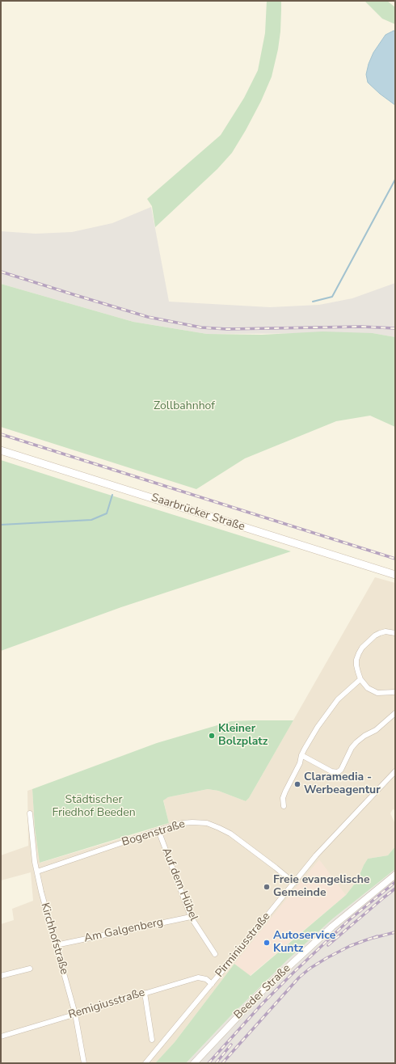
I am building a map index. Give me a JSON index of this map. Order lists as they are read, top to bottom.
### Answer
{
  "streets": {
    "main road": ["Saarbrücker Straße"],
    "street": [
      "Bogenstraße",
      "Auf dem Hübel",
      "Am Galgenberg",
      "Kirchhofstraße",
      "Pirminiusstraße",
      "Beeder Straße",
      "Remigiusstraße"
    ]
  },
  "crossings": [
    ["Bogenstraße", "Auf dem Hübel"],
    ["Bogenstraße", "Kirchhofstraße"],
    ["Bogenstraße", "Pirminiusstraße"],
    ["Auf dem Hübel", "Am Galgenberg"],
    ["Am Galgenberg", "Kirchhofstraße"],
    ["Kirchhofstraße", "Remigiusstraße"],
    ["Pirminiusstraße", "Remigiusstraße"]
  ],
  "parks": ["Zollbahnhof", "Städtischer Friedhof Beeden"],
  "places": [
    "Kleiner Bolzplatz",
    "Claramedia - Werbeagentur",
    "Freie evangelische Gemeinde",
    "Autoservice Kuntz"
  ]
}
